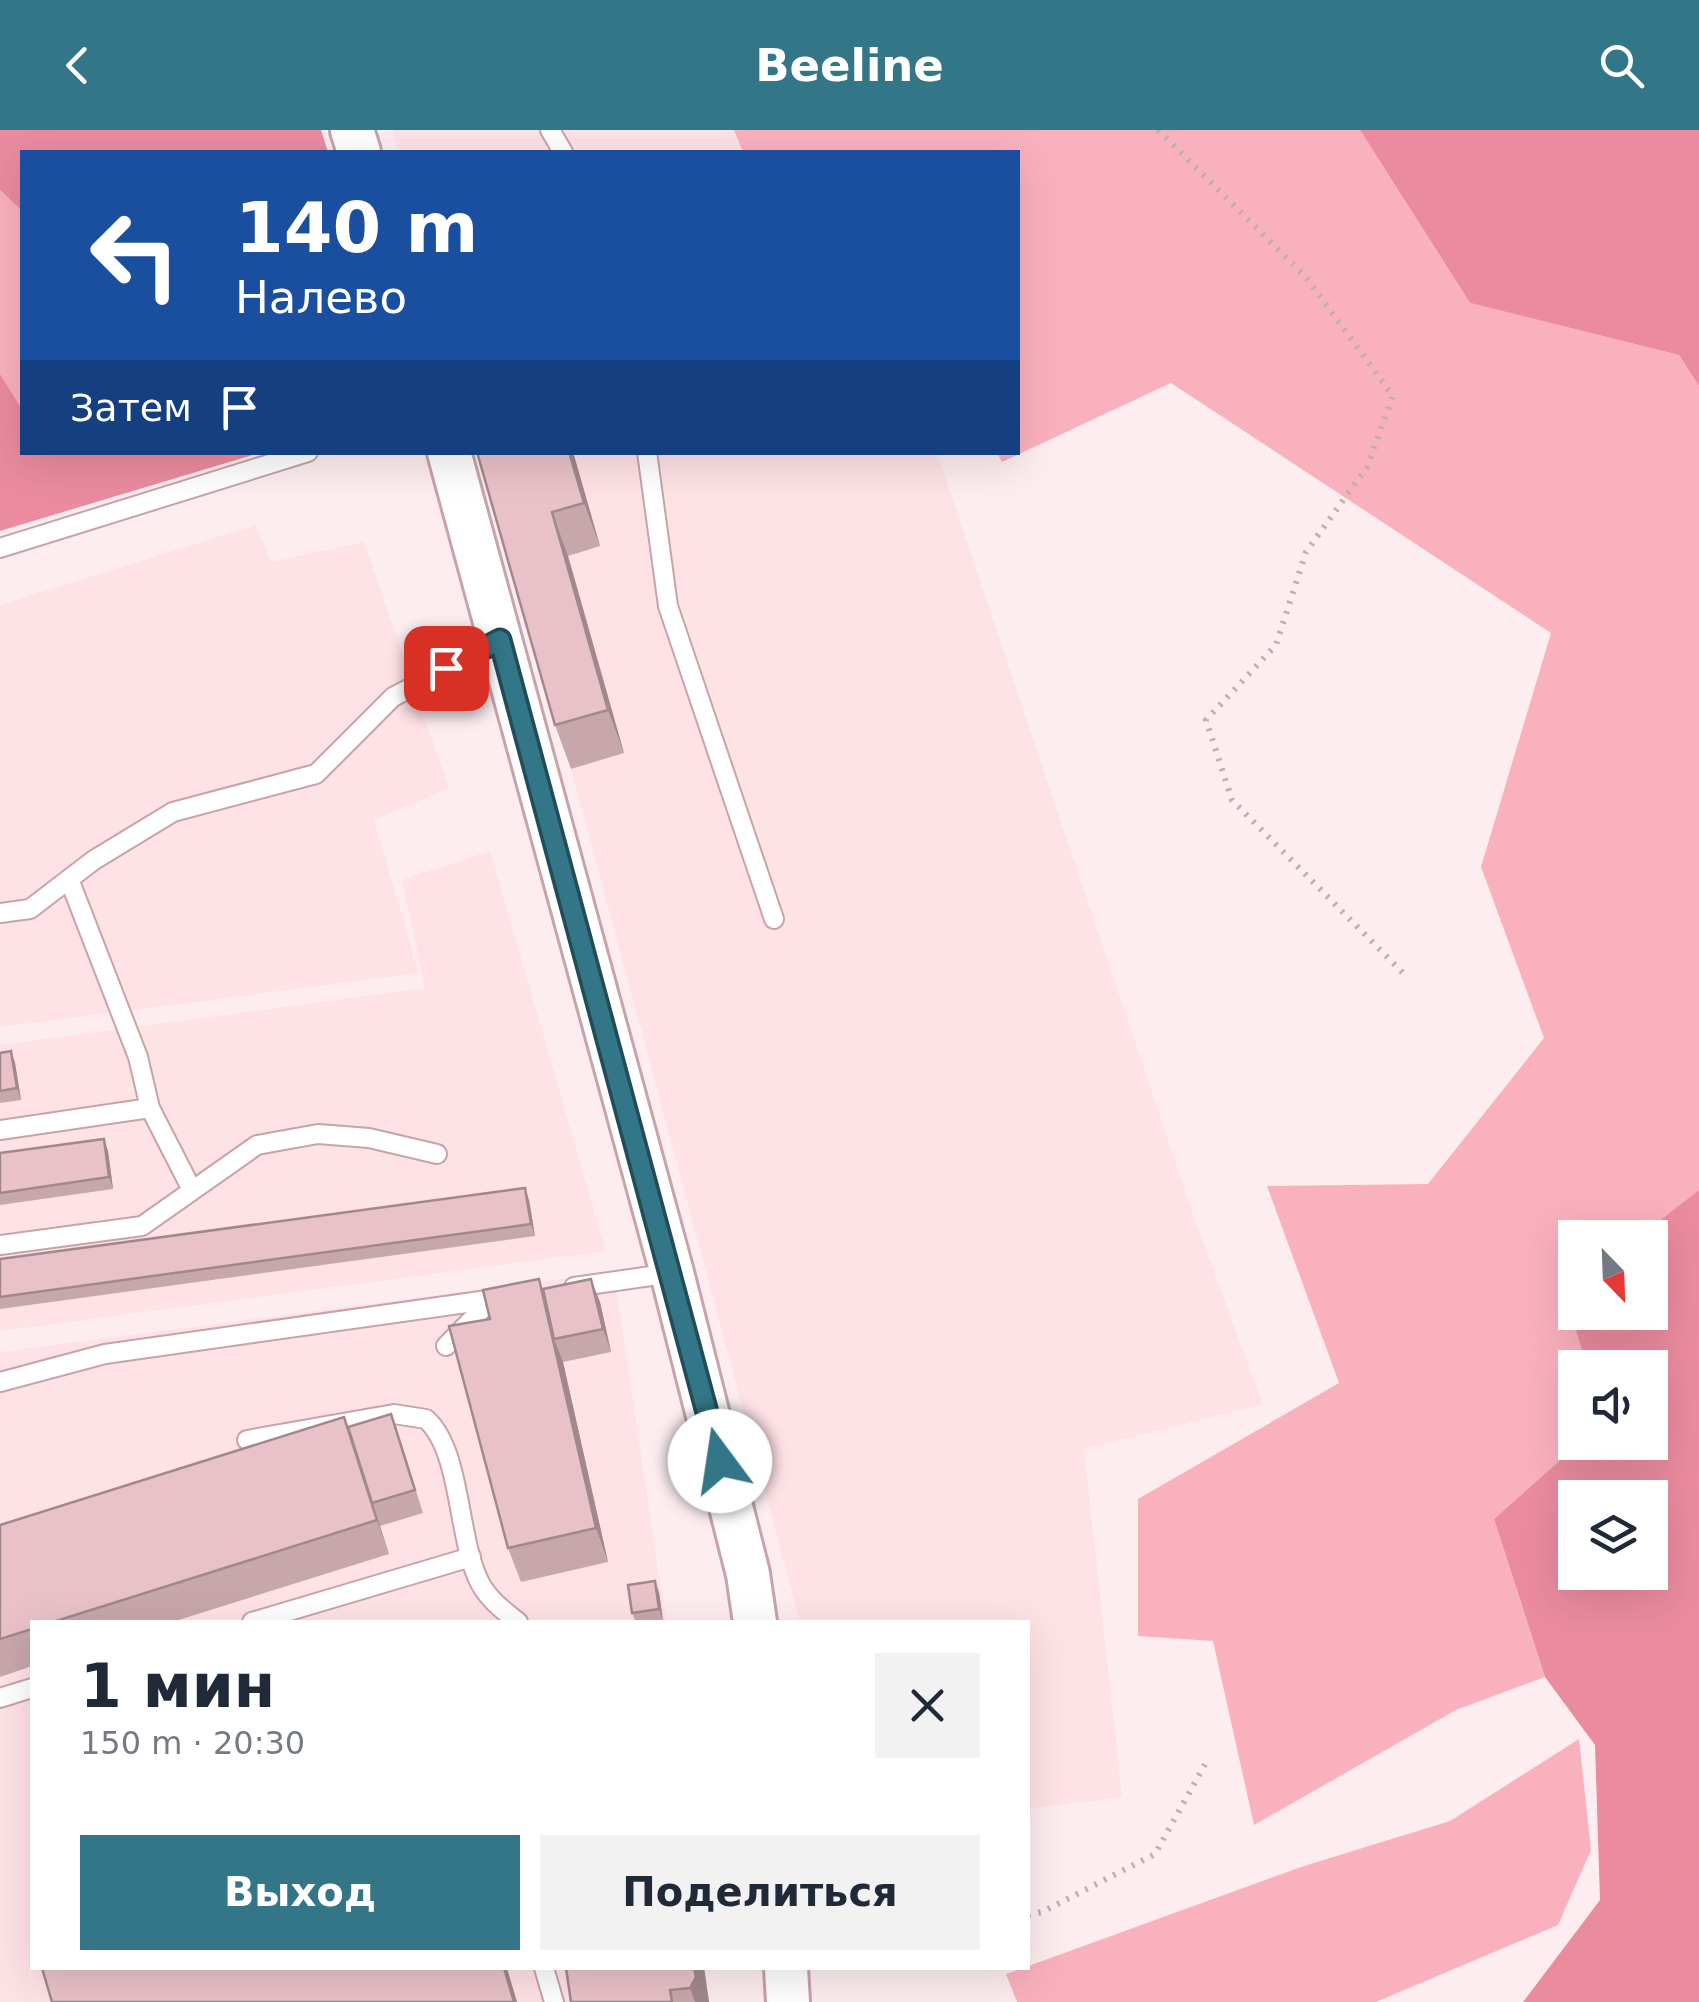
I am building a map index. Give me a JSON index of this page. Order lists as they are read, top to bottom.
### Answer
{
  "north": "bottom right",
  "page": {
    "header": "Beeline",
    "turn": ["140 m", "Налево"],
    "then": "Затем",
    "heading": ["1 мин", "150 m · 20:30"],
    "buttons": ["Выход", "Поделиться"]
  }
}
